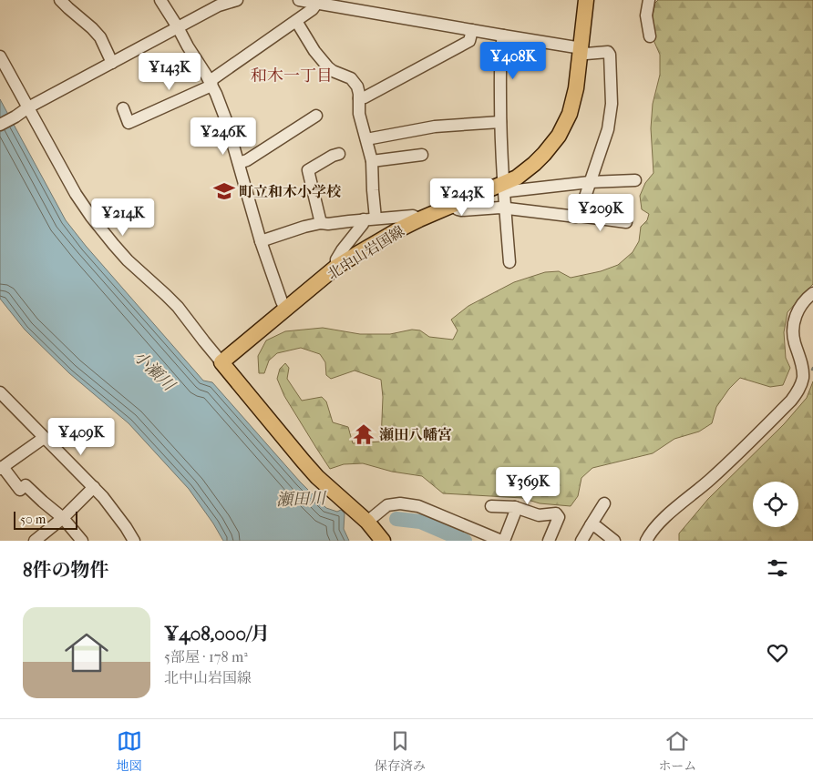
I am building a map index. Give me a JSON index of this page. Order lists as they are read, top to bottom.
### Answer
{
  "streets": {
    "main road": ["北中山岩国線"]
  },
  "districts": ["和木一丁目"],
  "water": ["小瀬川", "瀬田川"],
  "places": {
    "school or university": ["町立和木小学校"],
    "temple": ["瀬田八幡宮"]
  },
  "scale_bar": "50 m",
  "page": {
    "price": [
      "¥408K",
      "¥143K",
      "¥246K",
      "¥243K",
      "¥209K",
      "¥214K",
      "¥409K",
      "¥369K"
    ],
    "scale": "50 m",
    "heading": "8件の物件",
    "list": [
      {
        "name": "¥408,000/月",
        "note": "5部屋 · 178 m² · 北中山岩国線"
      }
    ],
    "tabs": ["地図", "保存済み", "ホーム"]
  }
}
